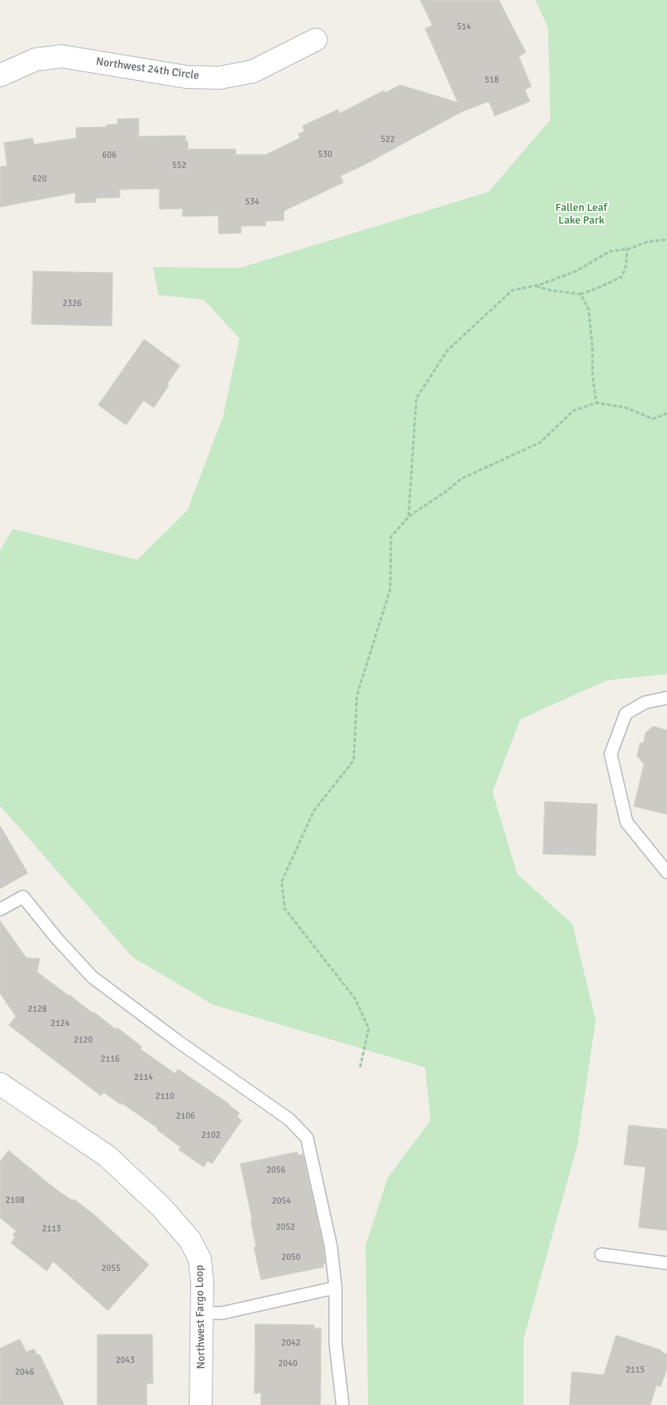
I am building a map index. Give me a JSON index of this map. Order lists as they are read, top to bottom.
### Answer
{
  "streets": {
    "street": ["Northwest 24th Circle", "Northwest Fargo Loop"]
  },
  "parks": ["Fallen Leaf Lake Park"],
  "house_numbers": [
    "514",
    "518",
    "522",
    "530",
    "606",
    "552",
    "620",
    "534",
    "2326",
    "2128",
    "2124",
    "2120",
    "2116",
    "2114",
    "2110",
    "2106",
    "2102",
    "2056",
    "2108",
    "2054",
    "2052",
    "2113",
    "2050",
    "2055",
    "2042",
    "2043",
    "2040",
    "2115",
    "2046"
  ]
}
